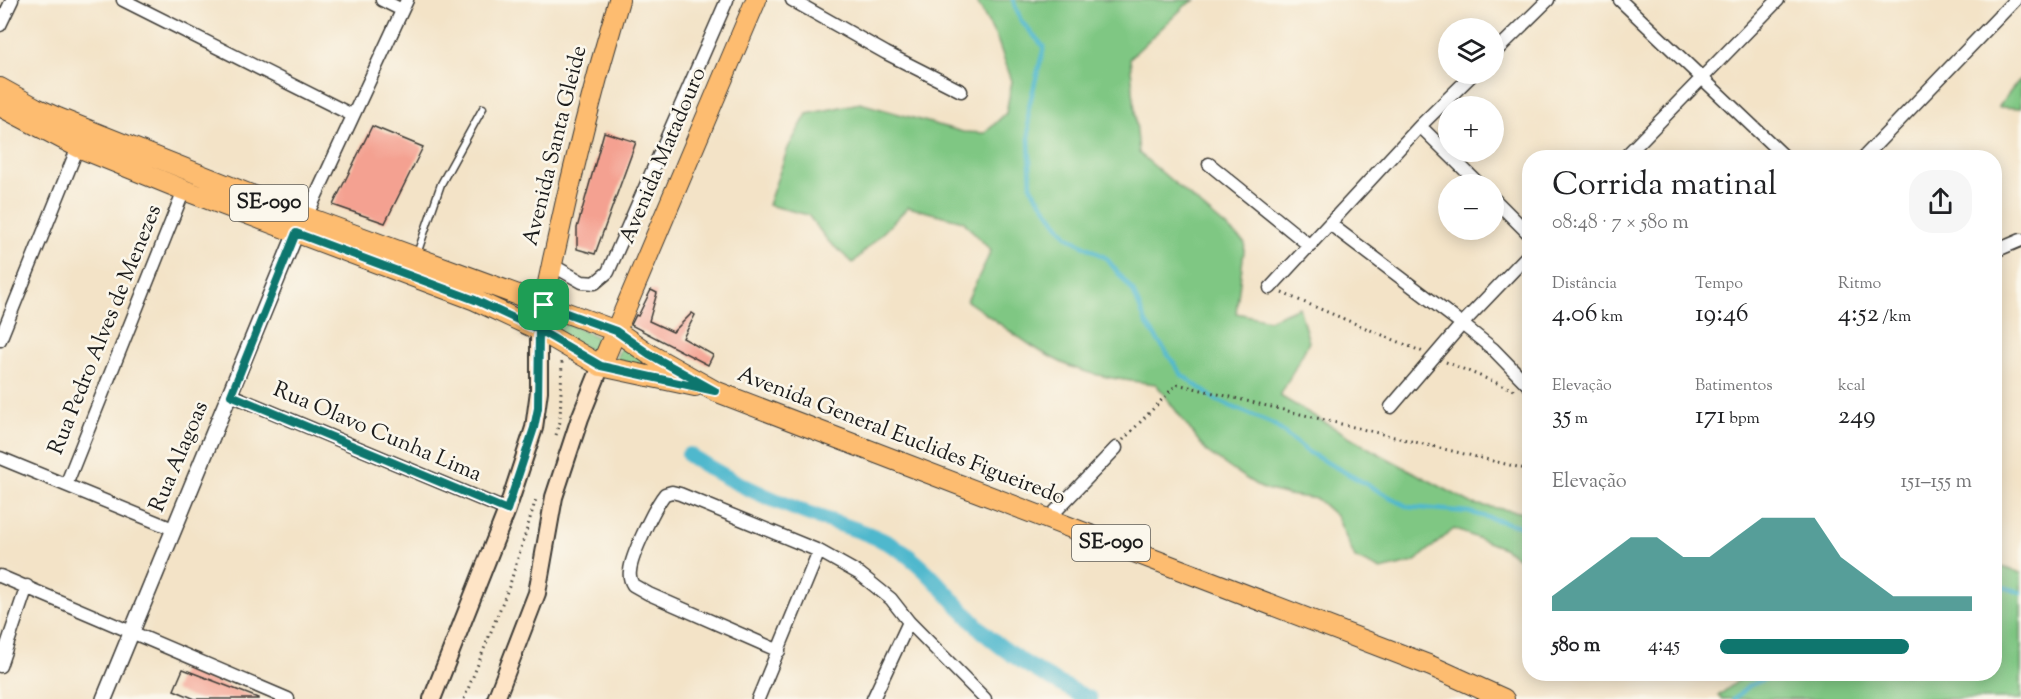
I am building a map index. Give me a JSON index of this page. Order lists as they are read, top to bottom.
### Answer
{
  "streets": {
    "main road": [
      "Avenida Santa Gleide",
      "Avenida Matadouro",
      "SE-090",
      "Avenida General Euclides Figueiredo"
    ],
    "street": ["Rua Pedro Alves de Menezes", "Rua Olavo Cunha Lima", "Rua Alagoas"]
  },
  "crossings": [
    ["Avenida Santa Gleide", "SE-090"],
    ["Avenida Matadouro", "SE-090"],
    ["Avenida Matadouro", "Avenida General Euclides Figueiredo"],
    ["SE-090", "Rua Pedro Alves de Menezes"],
    ["SE-090", "Avenida General Euclides Figueiredo"],
    ["SE-090", "Rua Alagoas"],
    ["Rua Olavo Cunha Lima", "Rua Alagoas"]
  ],
  "page": {
    "map_buttons": ["+", "−"],
    "heading": ["Corrida matinal", "08:48 · 7 × 580 m"],
    "stats": [
      ["Distância", "4.06 km"],
      ["Tempo", "19:46"],
      ["Ritmo", "4:52 /km"],
      ["Elevação", "35 m"],
      ["Batimentos", "171 bpm"],
      ["kcal", "249"]
    ],
    "chart": ["Elevação", "151–155 m"],
    "list": [
      {
        "name": "580 m",
        "note": "4:45"
      }
    ]
  }
}
